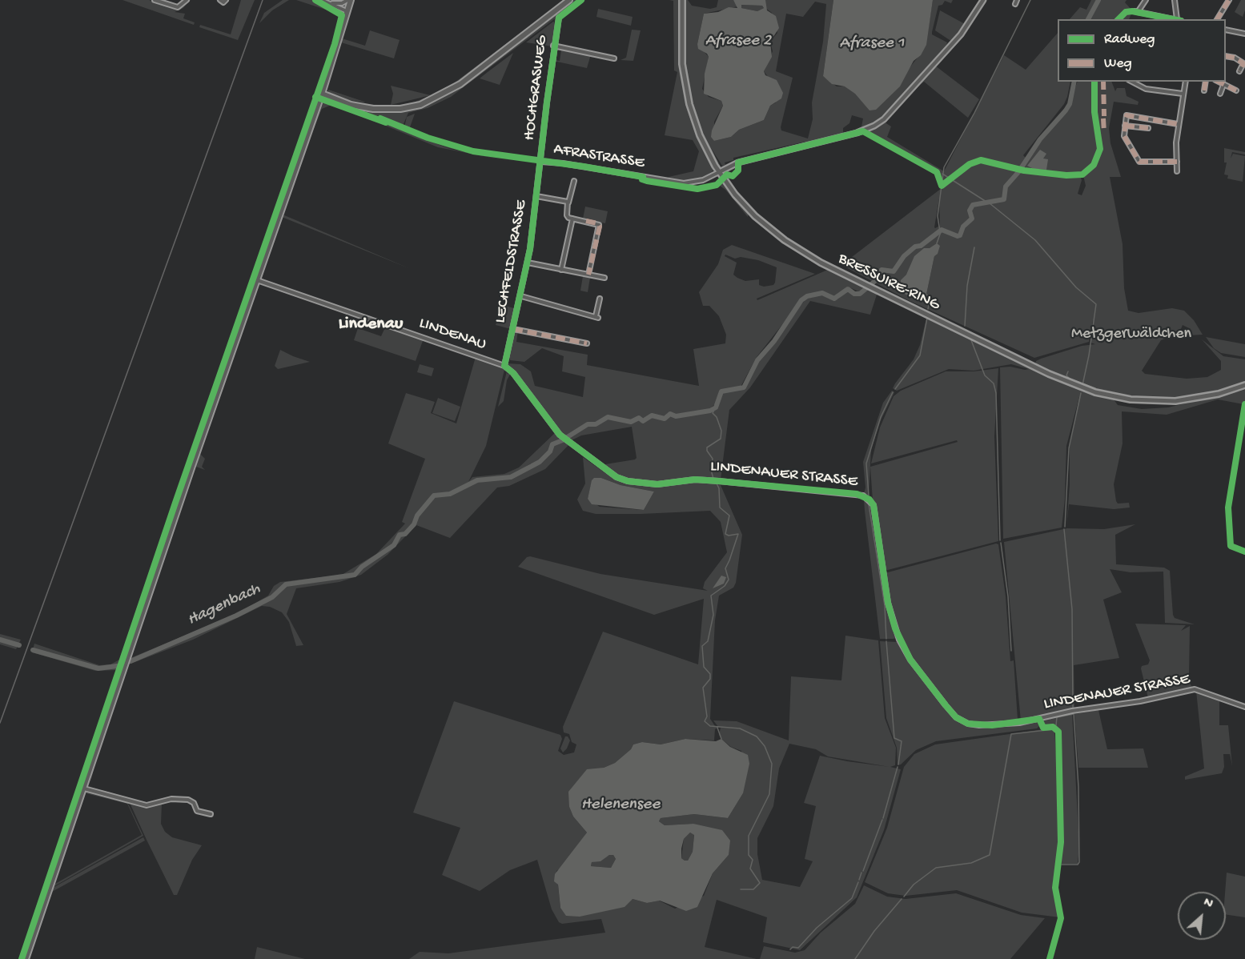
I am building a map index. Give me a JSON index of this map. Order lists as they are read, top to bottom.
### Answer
{
  "streets": {
    "main road": ["BRESSUIRE-RING"],
    "street": [
      "HOCHGRASWEG",
      "AFRASTRASSE",
      "LECHFELDSTRASSE",
      "LINDENAU",
      "LINDENAUER STRASSE"
    ]
  },
  "crossings": [
    ["HOCHGRASWEG", "AFRASTRASSE"],
    ["HOCHGRASWEG", "LECHFELDSTRASSE"],
    ["AFRASTRASSE", "LECHFELDSTRASSE"],
    ["AFRASTRASSE", "BRESSUIRE-RING"],
    ["LECHFELDSTRASSE", "LINDENAU"],
    ["LECHFELDSTRASSE", "LINDENAUER STRASSE"],
    ["LINDENAU", "LINDENAUER STRASSE"]
  ],
  "districts": ["Lindenau"],
  "water": [
    "Afrasee 2",
    "Afrasee 1",
    "Hagenbach",
    "Helenensee"
  ],
  "parks": ["Metzgerwäldchen"],
  "legend": ["Radweg", "Weg"],
  "north": "top right"
}
